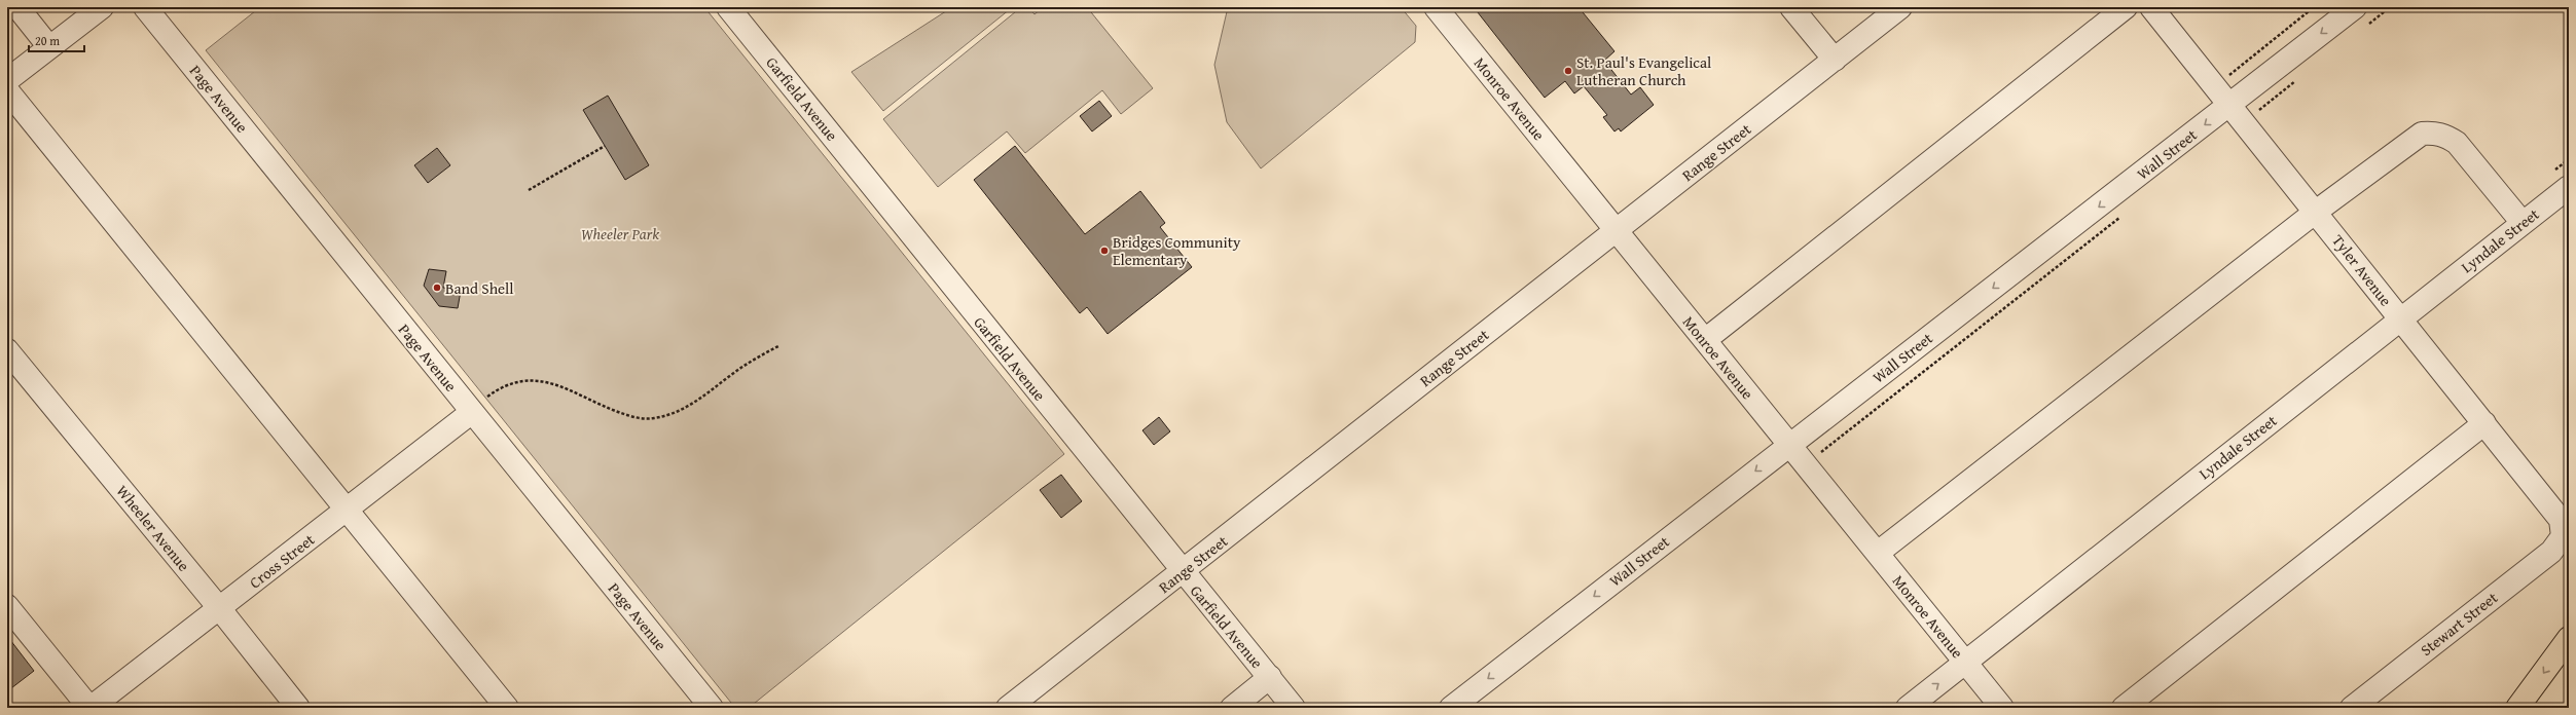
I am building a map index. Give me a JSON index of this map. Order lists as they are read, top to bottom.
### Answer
{
  "streets": {
    "street": [
      "Page Avenue",
      "Garfield Avenue",
      "Monroe Avenue",
      "Range Street",
      "Wall Street",
      "Lyndale Street",
      "Tyler Avenue",
      "Wheeler Avenue",
      "Cross Street",
      "Stewart Street"
    ]
  },
  "crossings": [
    ["Page Avenue", "Cross Street"],
    ["Garfield Avenue", "Range Street"],
    ["Monroe Avenue", "Range Street"],
    ["Monroe Avenue", "Wall Street"],
    ["Monroe Avenue", "Lyndale Street"],
    ["Wall Street", "Tyler Avenue"],
    ["Lyndale Street", "Tyler Avenue"],
    ["Tyler Avenue", "Stewart Street"],
    ["Wheeler Avenue", "Cross Street"]
  ],
  "parks": ["Wheeler Park"],
  "places": ["St. Paul's Evangelical Lutheran Church", "Bridges Community Elementary", "Band Shell"],
  "scale_bar": "20 m"
}
